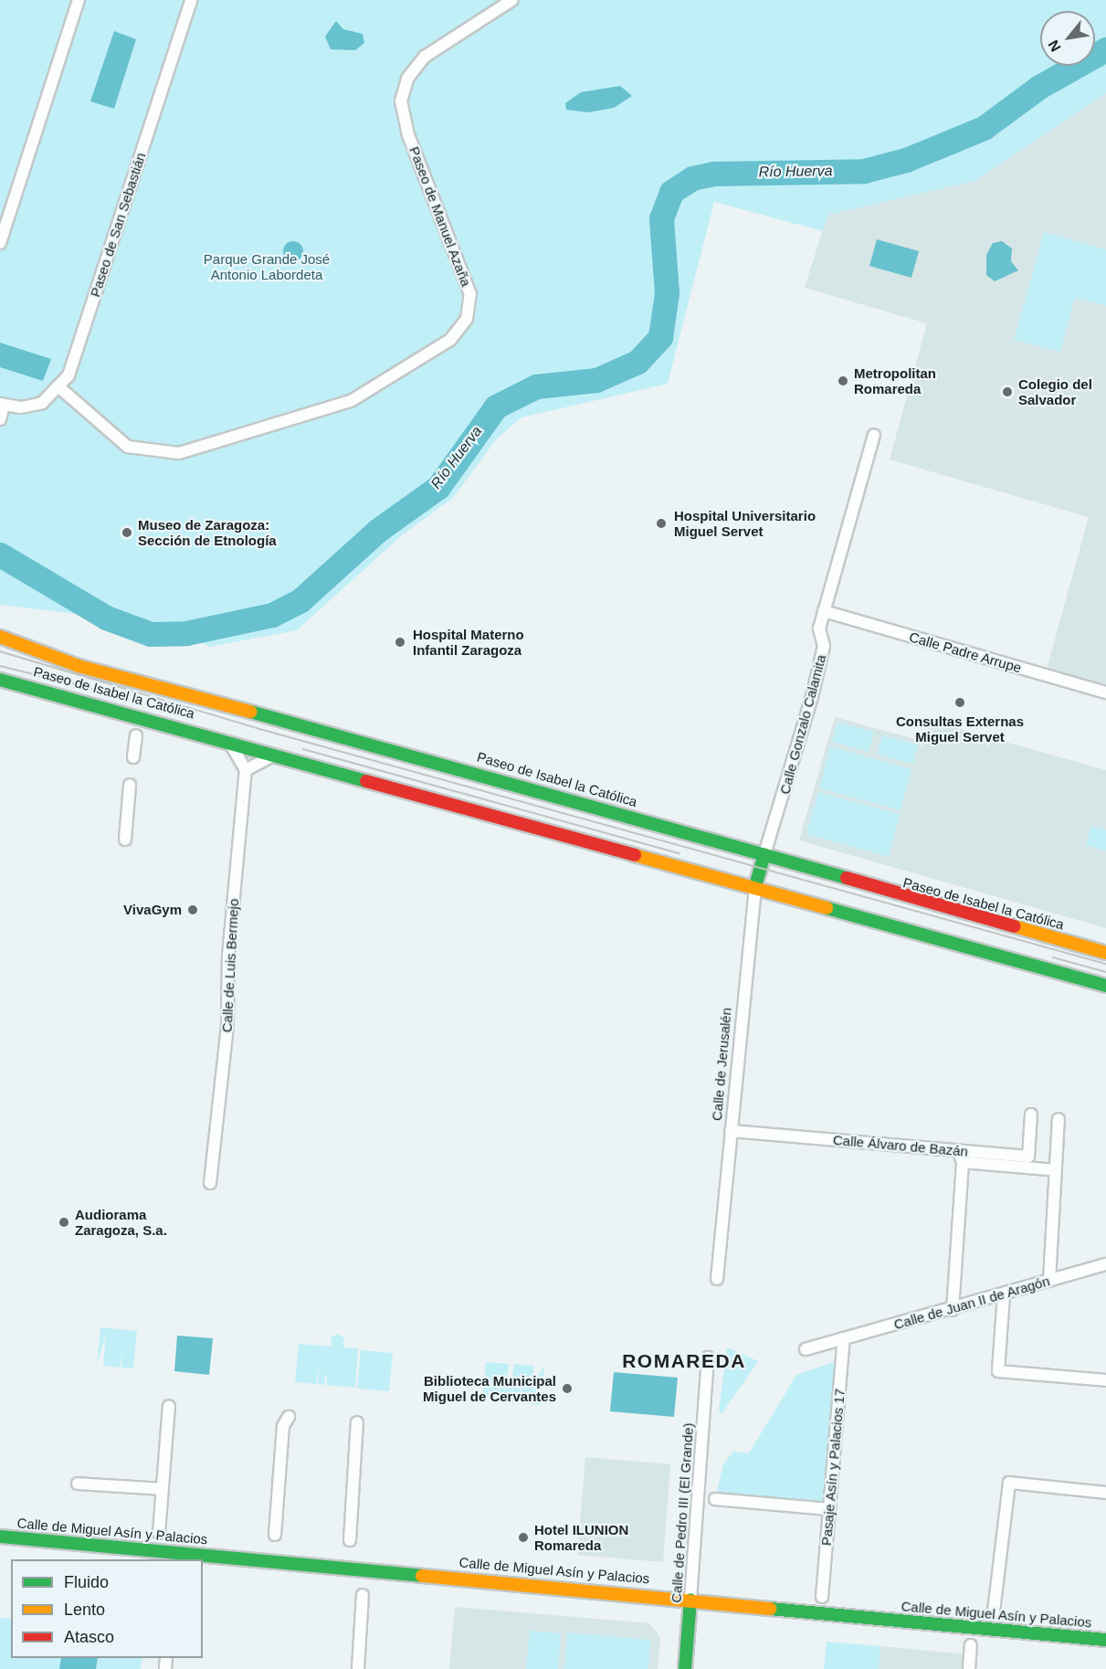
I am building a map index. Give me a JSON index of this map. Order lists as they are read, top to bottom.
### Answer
{
  "streets": {
    "main road": [
      "Paseo de Isabel la Católica",
      "Calle de Jerusalén",
      "Calle de Pedro III (El Grande)",
      "Calle de Miguel Asín y Palacios"
    ],
    "street": [
      "Paseo de Manuel Azaña",
      "Paseo de San Sebastián",
      "Calle Padre Arrupe",
      "Calle Gonzalo Calamita",
      "Calle de Luis Bermejo",
      "Calle Álvaro de Bazán",
      "Calle de Juan II de Aragón",
      "Pasaje Asín y Palacios 17"
    ]
  },
  "crossings": [
    ["Paseo de Manuel Azaña", "Paseo de San Sebastián"],
    ["Calle Padre Arrupe", "Calle Gonzalo Calamita"],
    ["Paseo de Isabel la Católica", "Calle Gonzalo Calamita"],
    ["Paseo de Isabel la Católica", "Calle de Jerusalén"],
    ["Calle Gonzalo Calamita", "Calle de Jerusalén"],
    ["Calle de Jerusalén", "Calle Álvaro de Bazán"],
    ["Calle de Juan II de Aragón", "Pasaje Asín y Palacios 17"],
    ["Calle de Pedro III (El Grande)", "Calle de Miguel Asín y Palacios"]
  ],
  "districts": ["ROMAREDA"],
  "water": ["Río Huerva"],
  "parks": ["Parque Grande José Antonio Labordeta"],
  "places": [
    "Metropolitan Romareda",
    "Colegio del Salvador",
    "Hospital Universitario Miguel Servet",
    "Museo de Zaragoza: Sección de Etnología",
    "Hospital Materno Infantil Zaragoza",
    "Consultas Externas Miguel Servet",
    "VivaGym",
    "Audiorama Zaragoza, S.a.",
    "Biblioteca Municipal Miguel de Cervantes",
    "Hotel ILUNION Romareda"
  ],
  "legend": ["Fluido", "Lento", "Atasco"],
  "north": "bottom left"
}
